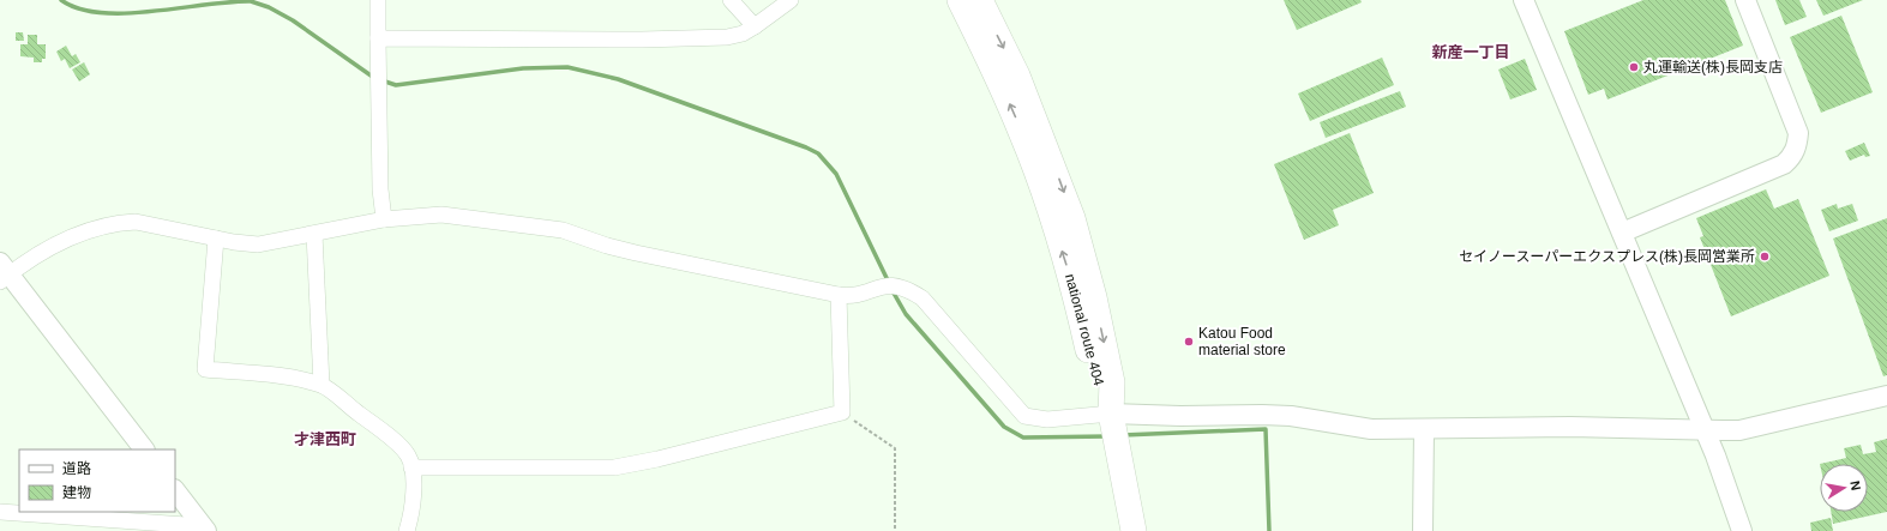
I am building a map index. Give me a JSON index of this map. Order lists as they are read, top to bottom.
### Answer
{
  "streets": {
    "highway": ["national route 404"]
  },
  "districts": ["新産一丁目", "才津西町"],
  "places": ["丸運輸送(株)長岡支店", "セイノースーパーエクスプレス(株)長岡営業所", "Katou Food material store"],
  "legend": ["道路", "建物"],
  "north": "right"
}
